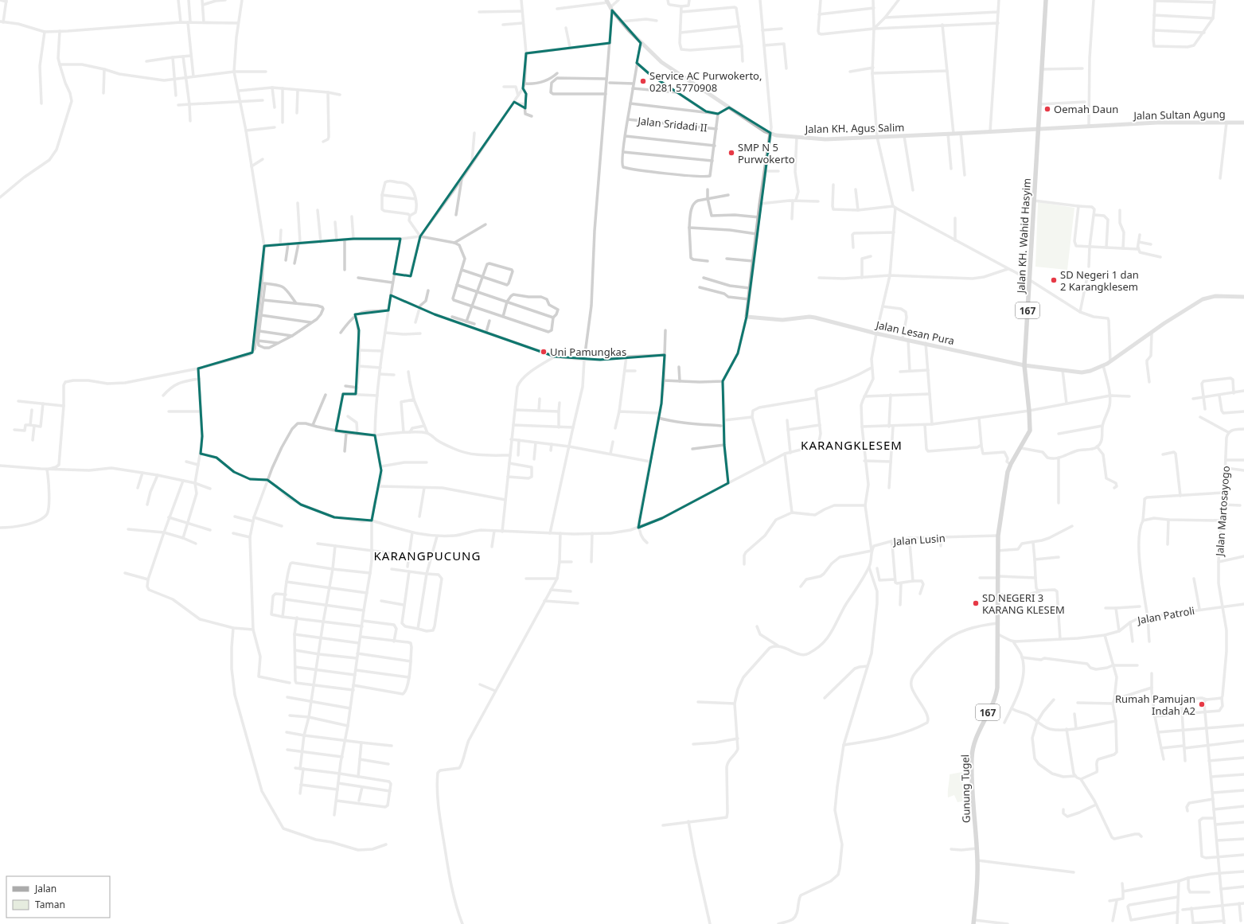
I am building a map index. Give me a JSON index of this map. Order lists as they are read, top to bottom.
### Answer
{
  "streets": {
    "main road": ["Jalan KH. Wahid Hasyim", "167", "Gunung Tugel"],
    "street": [
      "Jalan Sultan Agung",
      "Jalan Sridadi II",
      "Jalan KH. Agus Salim",
      "Jalan Lesan Pura",
      "Jalan Martosayogo",
      "Jalan Lusin",
      "Jalan Patroli"
    ]
  },
  "crossings": [
    ["Jalan Sultan Agung", "Jalan KH. Agus Salim"],
    ["Jalan Sultan Agung", "Jalan KH. Wahid Hasyim"],
    ["Jalan KH. Agus Salim", "Jalan KH. Wahid Hasyim"],
    ["Jalan KH. Wahid Hasyim", "Jalan Lesan Pura"],
    ["Jalan KH. Wahid Hasyim", "Gunung Tugel"],
    ["Jalan Martosayogo", "Jalan Patroli"],
    ["Jalan Lusin", "Gunung Tugel"],
    ["Jalan Patroli", "Gunung Tugel"]
  ],
  "districts": ["KARANGKLESEM", "KARANGPUCUNG"],
  "places": [
    "Service AC Purwokerto, 0281 5770908",
    "Oemah Daun",
    "SMP N 5 Purwokerto",
    "SD Negeri 1 dan 2 Karangklesem",
    "Uni Pamungkas",
    "SD NEGERI 3 KARANG KLESEM",
    "Rumah Pamujan Indah A2"
  ],
  "legend": ["Jalan", "Taman"]
}
